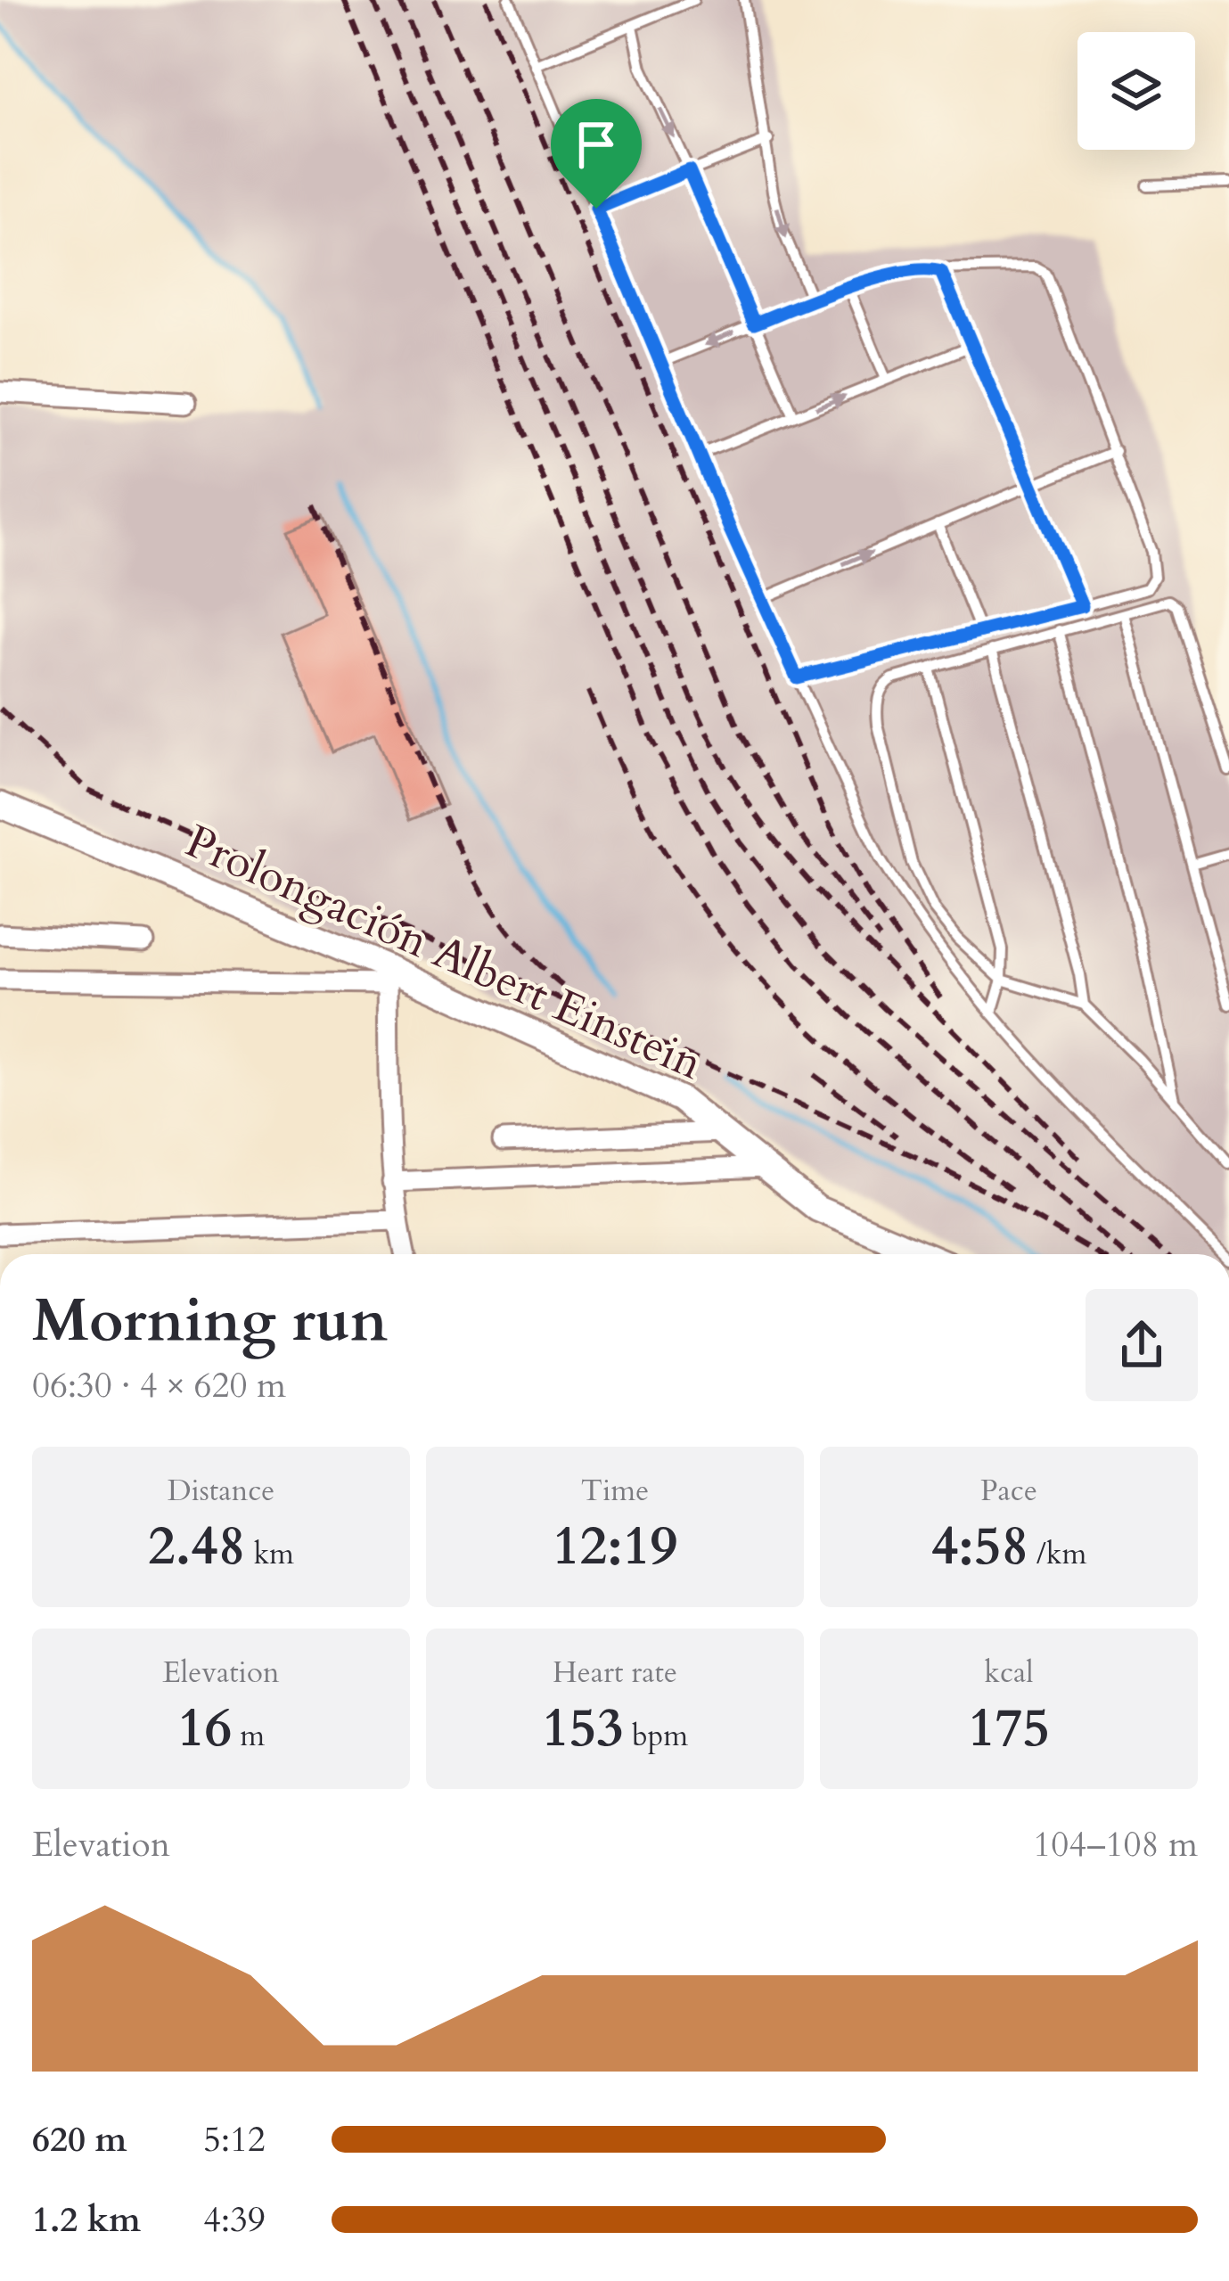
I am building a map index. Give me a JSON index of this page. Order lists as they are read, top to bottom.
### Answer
{
  "streets": {
    "main road": ["Prolongación Albert Einstein"]
  },
  "page": {
    "heading": ["Morning run", "06:30 · 4 × 620 m"],
    "stats": [
      ["Distance", "2.48 km"],
      ["Time", "12:19"],
      ["Pace", "4:58 /km"],
      ["Elevation", "16 m"],
      ["Heart rate", "153 bpm"],
      ["kcal", "175"]
    ],
    "chart": ["Elevation", "104–108 m"],
    "list": [
      {
        "name": "620 m",
        "note": "5:12"
      },
      {
        "name": "1.2 km",
        "note": "4:39"
      }
    ]
  }
}
